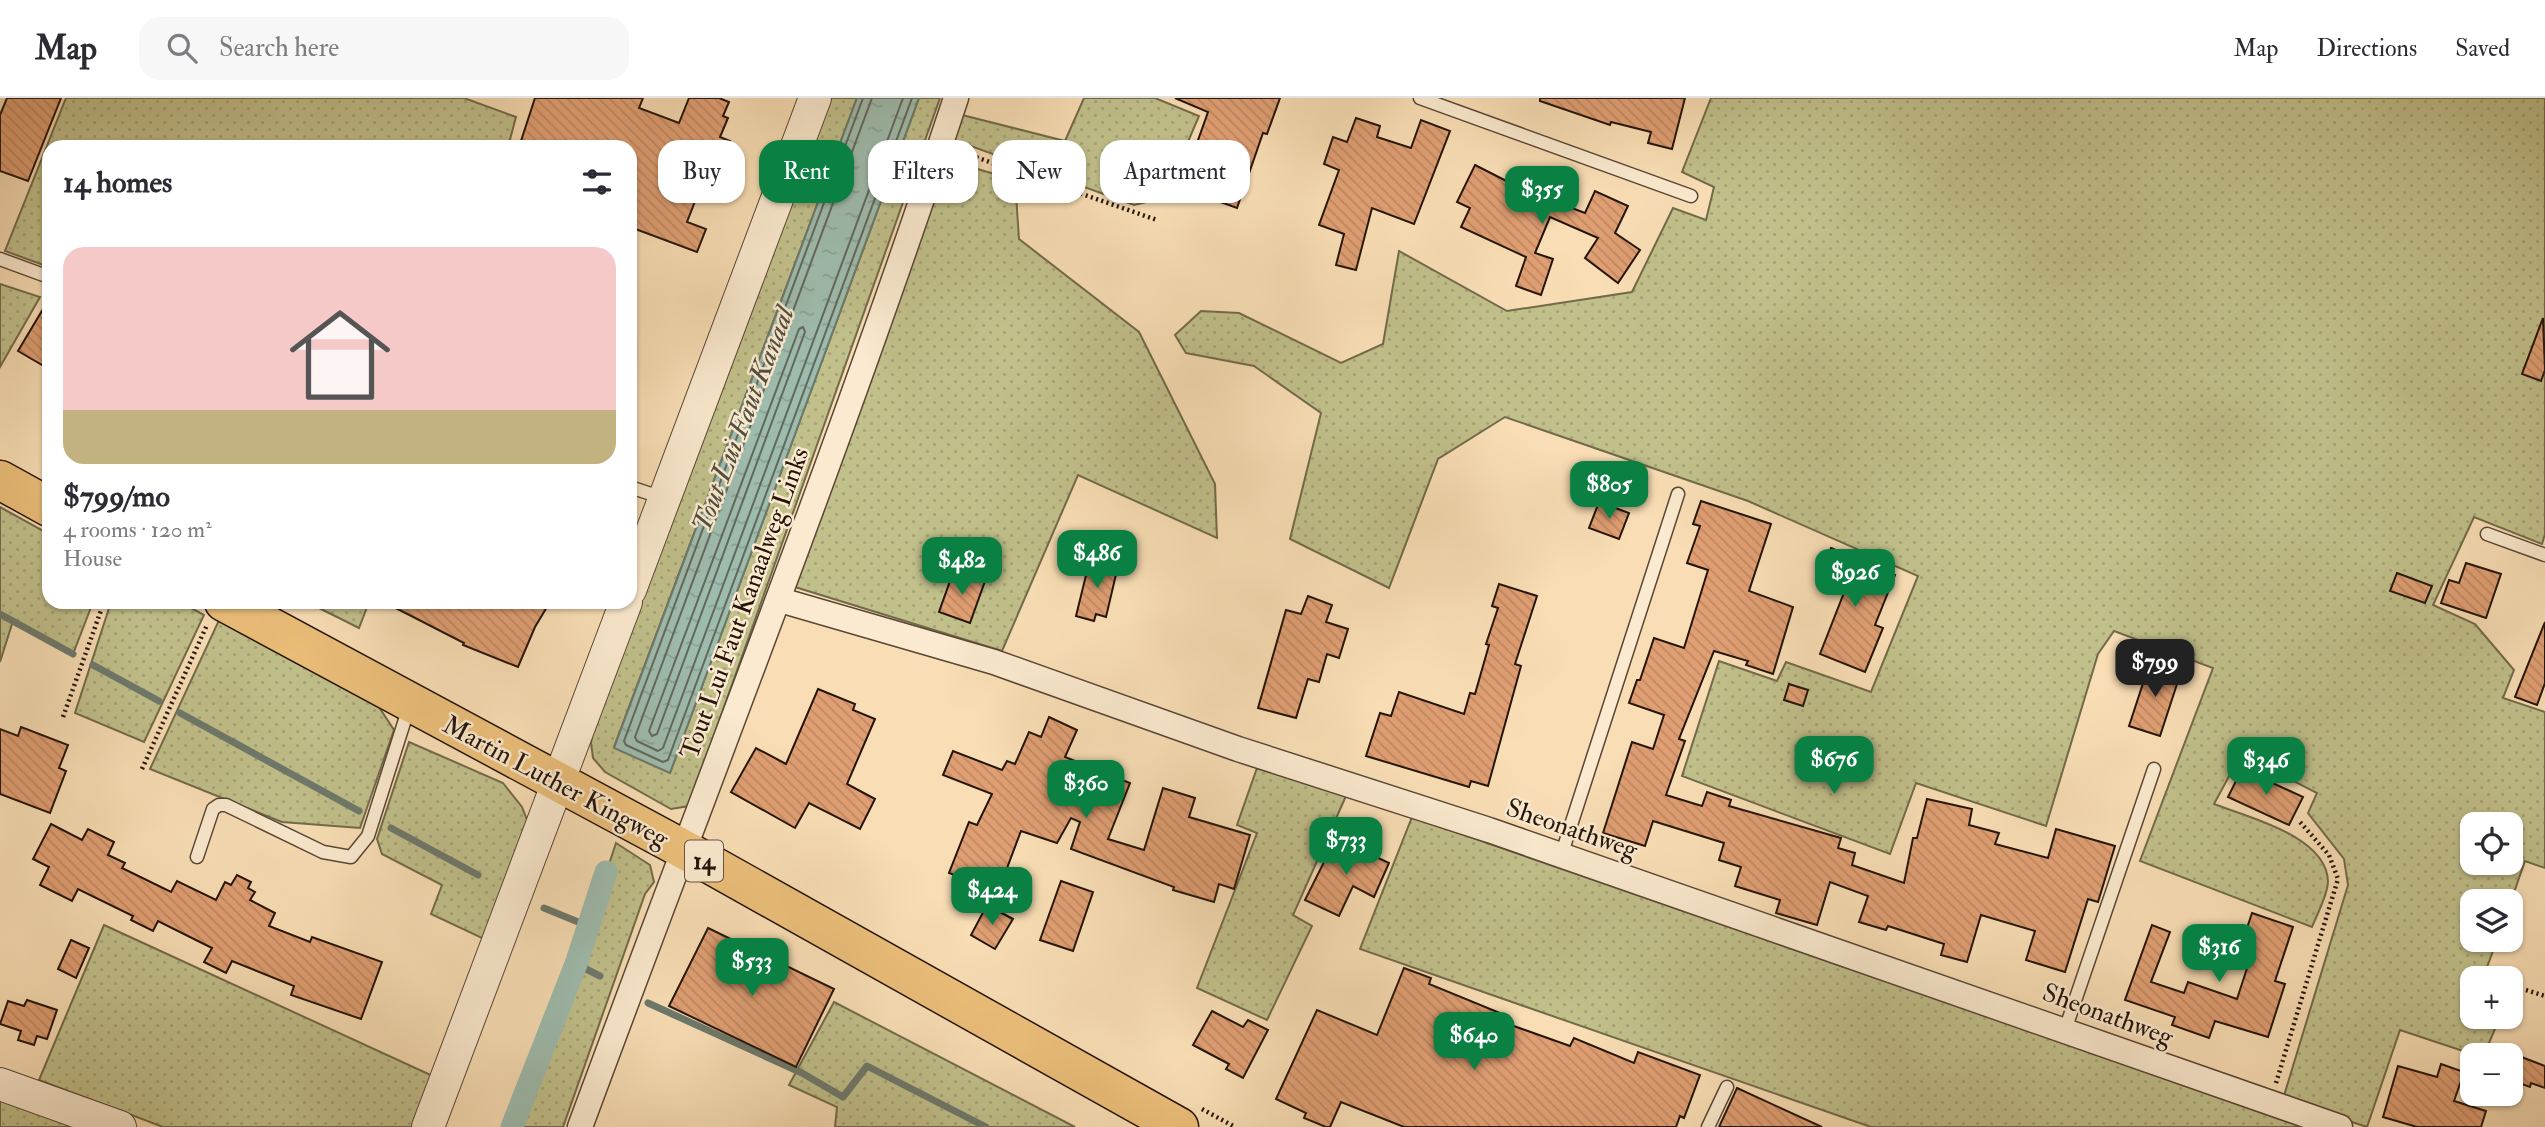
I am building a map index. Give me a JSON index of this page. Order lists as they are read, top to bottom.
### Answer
{
  "streets": {
    "main road": ["Martin Luther Kingweg", "14"],
    "street": ["Tout Lui Faut Kanaalweg Links", "Sheonathweg"]
  },
  "crossings": [
    ["Tout Lui Faut Kanaalweg Links", "Martin Luther Kingweg"],
    ["Tout Lui Faut Kanaalweg Links", "Sheonathweg"]
  ],
  "water": ["Tout Lui Faut Kanaal"],
  "page": {
    "header": "Map",
    "search": "Search here",
    "nav": ["Map", "Directions", "Saved"],
    "chip": [
      "Buy",
      "Rent",
      "Filters",
      "New",
      "Apartment"
    ],
    "heading": "14 homes",
    "price": [
      "$355",
      "$805",
      "$486",
      "$482",
      "$926",
      "$799",
      "$676",
      "$346",
      "$360",
      "$733",
      "$424",
      "$316",
      "$533",
      "$640"
    ],
    "list": [
      {
        "name": "$799/mo",
        "note": "4 rooms · 120 m² · House"
      }
    ],
    "map_buttons": ["+", "−"]
  }
}
